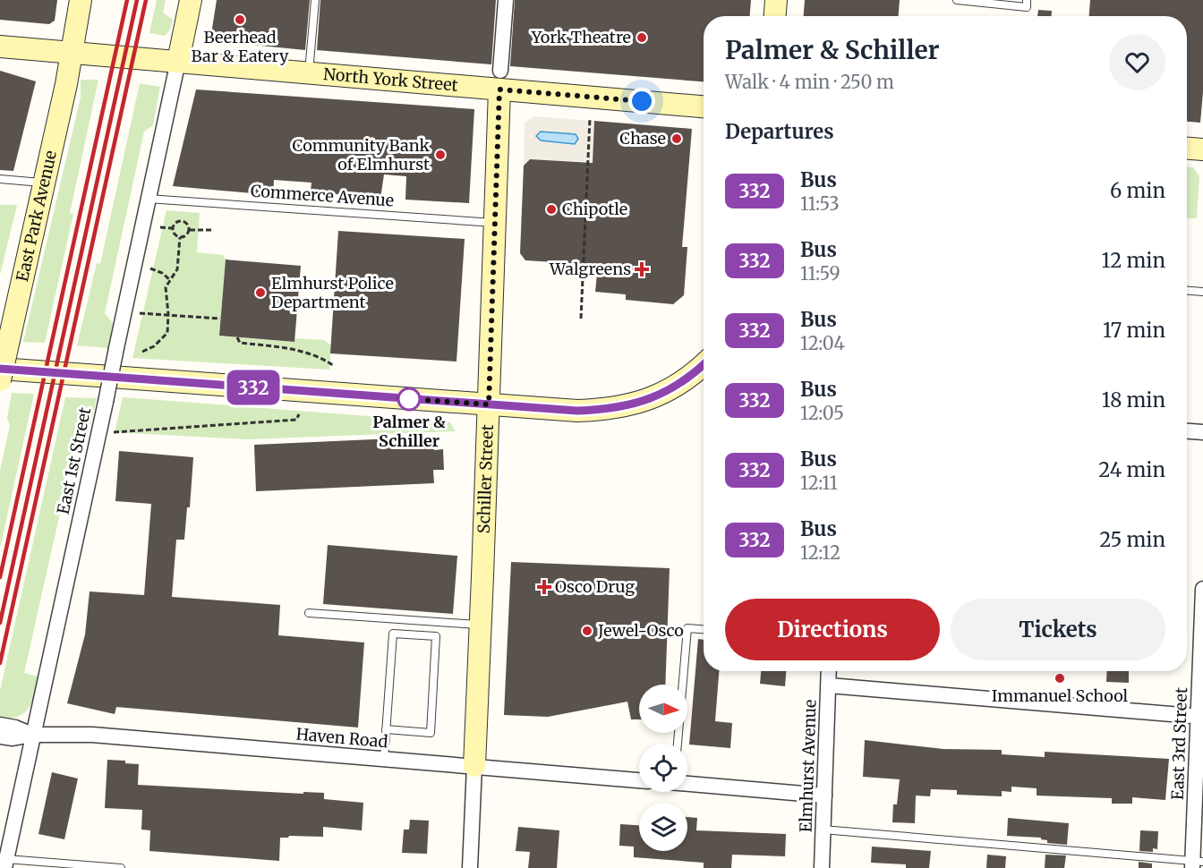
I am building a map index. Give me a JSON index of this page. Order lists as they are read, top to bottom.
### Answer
{
  "streets": {
    "street": [
      "North York Street",
      "East Park Avenue",
      "East 1st Street",
      "Schiller Street",
      "Haven Road",
      "East 3rd Street",
      "Elmhurst Avenue"
    ],
    "lane": ["Commerce Avenue"]
  },
  "crossings": [
    ["North York Street", "East Park Avenue"],
    ["North York Street", "East 1st Street"],
    ["North York Street", "Schiller Street"],
    ["Commerce Avenue", "East 1st Street"],
    ["Commerce Avenue", "Schiller Street"],
    ["East 1st Street", "Haven Road"],
    ["Schiller Street", "Haven Road"]
  ],
  "places": {
    "other": [
      "Beerhead Bar & Eatery",
      "York Theatre",
      "Chase",
      "Community Bank of Elmhurst",
      "Chipotle",
      "Elmhurst Police Department",
      "Palmer & Schiller",
      "Jewel-Osco",
      "Immanuel School"
    ],
    "health": ["Walgreens", "Osco Drug"]
  },
  "lines": ["bus line 332"],
  "north": "right",
  "page": {
    "on_map": "332",
    "heading": [
      ["Palmer & Schiller", "Walk · 4 min · 250 m"],
      "Departures"
    ],
    "list": [
      {
        "mark": "332",
        "name": "Bus",
        "note": "11:53",
        "value": "6 min"
      },
      {
        "mark": "332",
        "name": "Bus",
        "note": "11:59",
        "value": "12 min"
      },
      {
        "mark": "332",
        "name": "Bus",
        "note": "12:04",
        "value": "17 min"
      },
      {
        "mark": "332",
        "name": "Bus",
        "note": "12:05",
        "value": "18 min"
      },
      {
        "mark": "332",
        "name": "Bus",
        "note": "12:11",
        "value": "24 min"
      },
      {
        "mark": "332",
        "name": "Bus",
        "note": "12:12",
        "value": "25 min"
      }
    ],
    "buttons": ["Directions", "Tickets"]
  }
}
